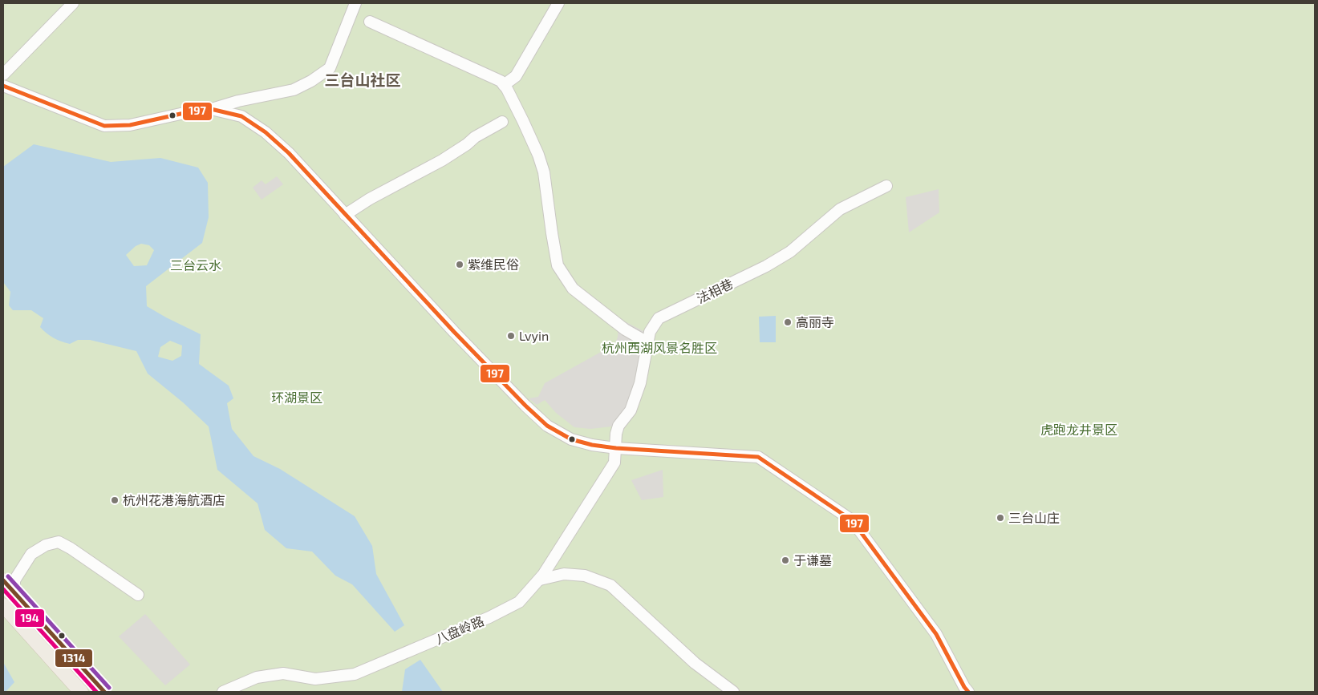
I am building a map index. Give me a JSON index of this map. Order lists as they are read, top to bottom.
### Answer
{
  "streets": {
    "street": ["法相巷", "八盘岭路"]
  },
  "crossings": [
    ["法相巷", "八盘岭路"]
  ],
  "districts": ["三台山社区"],
  "parks": [
    "三台云水",
    "杭州西湖风景名胜区",
    "环湖景区",
    "虎跑龙井景区"
  ],
  "places": [
    "紫维民俗",
    "高丽寺",
    "Lvyin",
    "杭州花港海航酒店",
    "三台山庄",
    "于谦墓"
  ],
  "lines": ["transit line 197", "transit line 1314", "transit line 194"]
}
